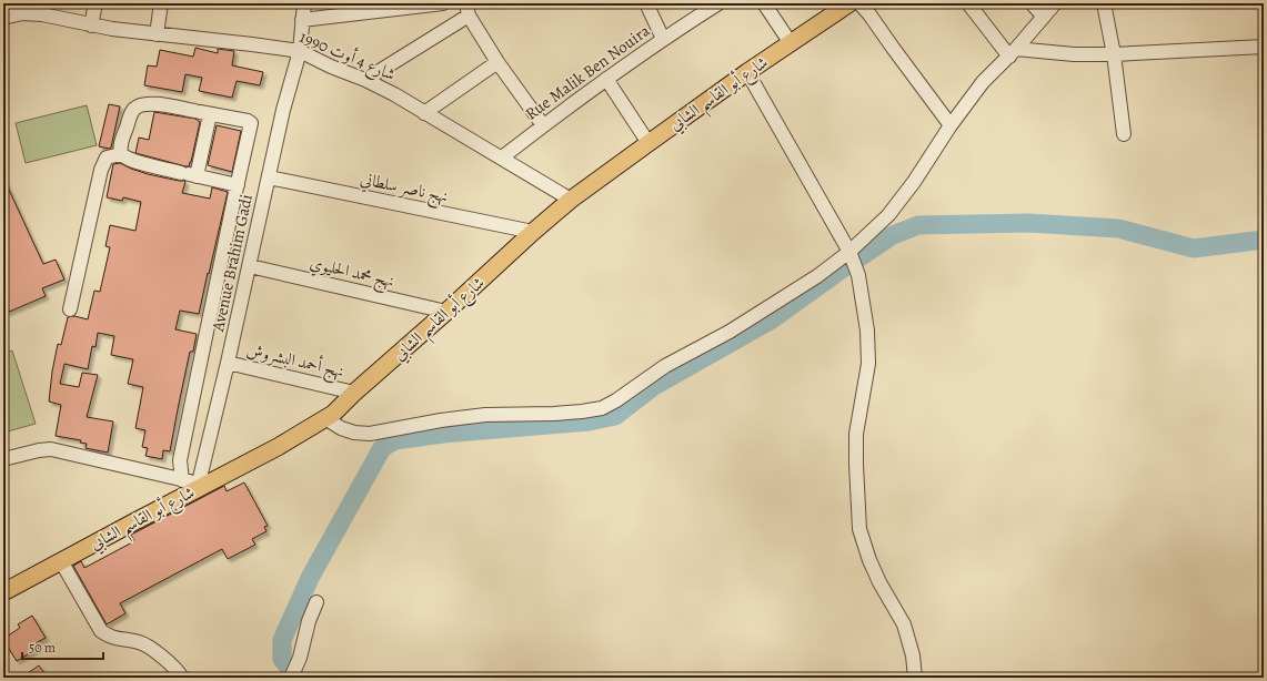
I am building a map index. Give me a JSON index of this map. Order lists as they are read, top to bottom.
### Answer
{
  "streets": {
    "main road": ["شارع أبو القاسم الشابي"],
    "street": [
      "شارع 4 أوت 1990",
      "Rue Malik Ben Nouira",
      "نهج ناصر سلطاني",
      "Avenue Brahim Gadi",
      "نهج محمد الحليوي",
      "نهج أحمد البشروش"
    ]
  },
  "crossings": [
    ["شارع 4 أوت 1990", "Rue Malik Ben Nouira"],
    ["شارع 4 أوت 1990", "شارع أبو القاسم الشابي"],
    ["شارع 4 أوت 1990", "Avenue Brahim Gadi"],
    ["شارع أبو القاسم الشابي", "نهج ناصر سلطاني"],
    ["شارع أبو القاسم الشابي", "Avenue Brahim Gadi"],
    ["شارع أبو القاسم الشابي", "نهج محمد الحليوي"],
    ["شارع أبو القاسم الشابي", "نهج أحمد البشروش"],
    ["نهج ناصر سلطاني", "Avenue Brahim Gadi"],
    ["Avenue Brahim Gadi", "نهج محمد الحليوي"],
    ["Avenue Brahim Gadi", "نهج أحمد البشروش"]
  ],
  "scale_bar": "50 m"
}
